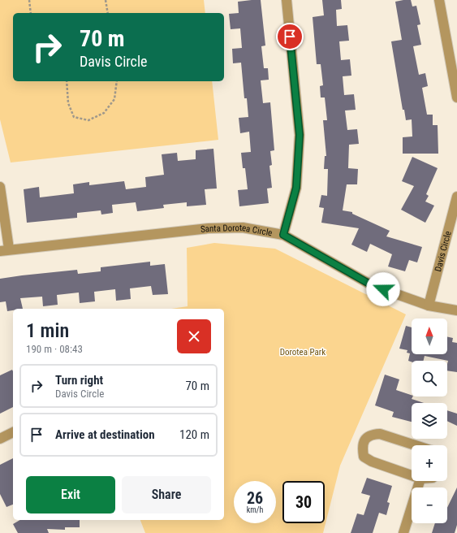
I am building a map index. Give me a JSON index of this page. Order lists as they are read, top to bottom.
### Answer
{
  "streets": {
    "street": ["Santa Dorotea Circle", "Davis Circle"]
  },
  "crossings": [
    ["Santa Dorotea Circle", "Davis Circle"]
  ],
  "parks": ["Dorotea Park"],
  "north": "top",
  "page": {
    "turn": ["70 m", "Davis Circle"],
    "heading": ["1 min", "190 m · 08:43"],
    "map_buttons": ["+", "−"],
    "list": [
      {
        "name": "Turn right",
        "note": "Davis Circle",
        "value": "70 m"
      },
      {
        "name": "Arrive at destination",
        "value": "120 m"
      }
    ],
    "buttons": ["Exit", "Share"],
    "speed": "26 km/h",
    "limit": "30"
  }
}
